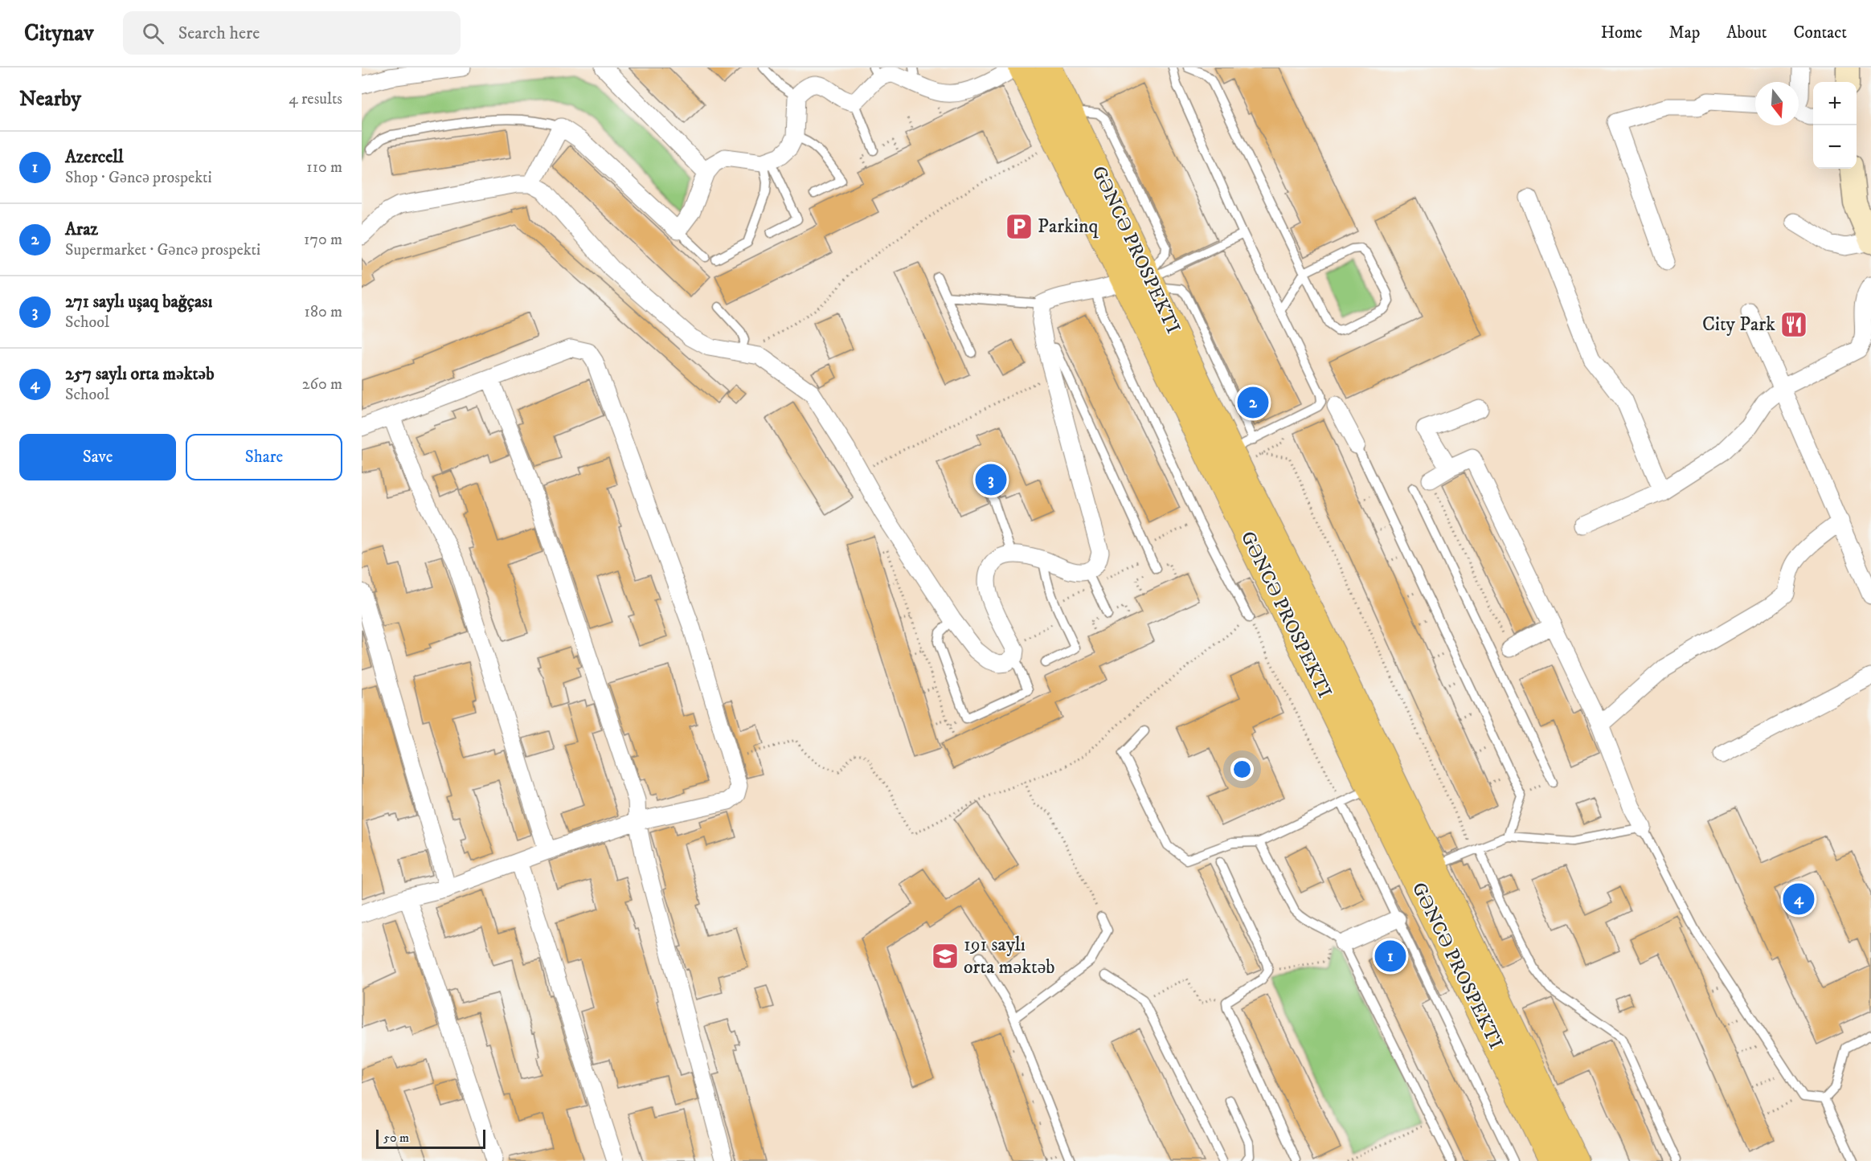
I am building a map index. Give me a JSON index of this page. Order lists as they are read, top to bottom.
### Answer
{
  "streets": {
    "main road": ["GƏNCƏ PROSPEKTI"]
  },
  "places": {
    "parking": ["Parkinq"],
    "restaurant": ["City Park"],
    "school or university": ["191 saylı orta məktəb"]
  },
  "scale_bar": "50 m",
  "north": "bottom",
  "page": {
    "header": "Citynav",
    "search": "Search here",
    "nav": [
      "Home",
      "Map",
      "About",
      "Contact"
    ],
    "heading": ["Nearby", "4 results"],
    "map_buttons": ["+", "−"],
    "list": [
      {
        "mark": "1",
        "name": "Azercell",
        "note": "Shop · Gəncə prospekti",
        "value": "110 m"
      },
      {
        "mark": "2",
        "name": "Araz",
        "note": "Supermarket · Gəncə prospekti",
        "value": "170 m"
      },
      {
        "mark": "3",
        "name": "271 saylı uşaq bağçası",
        "note": "School",
        "value": "180 m"
      },
      {
        "mark": "4",
        "name": "257 saylı orta məktəb",
        "note": "School",
        "value": "260 m"
      }
    ],
    "pins": [
      "2",
      "3",
      "4",
      "1"
    ],
    "buttons": ["Save", "Share"],
    "scale": "50 m"
  }
}
